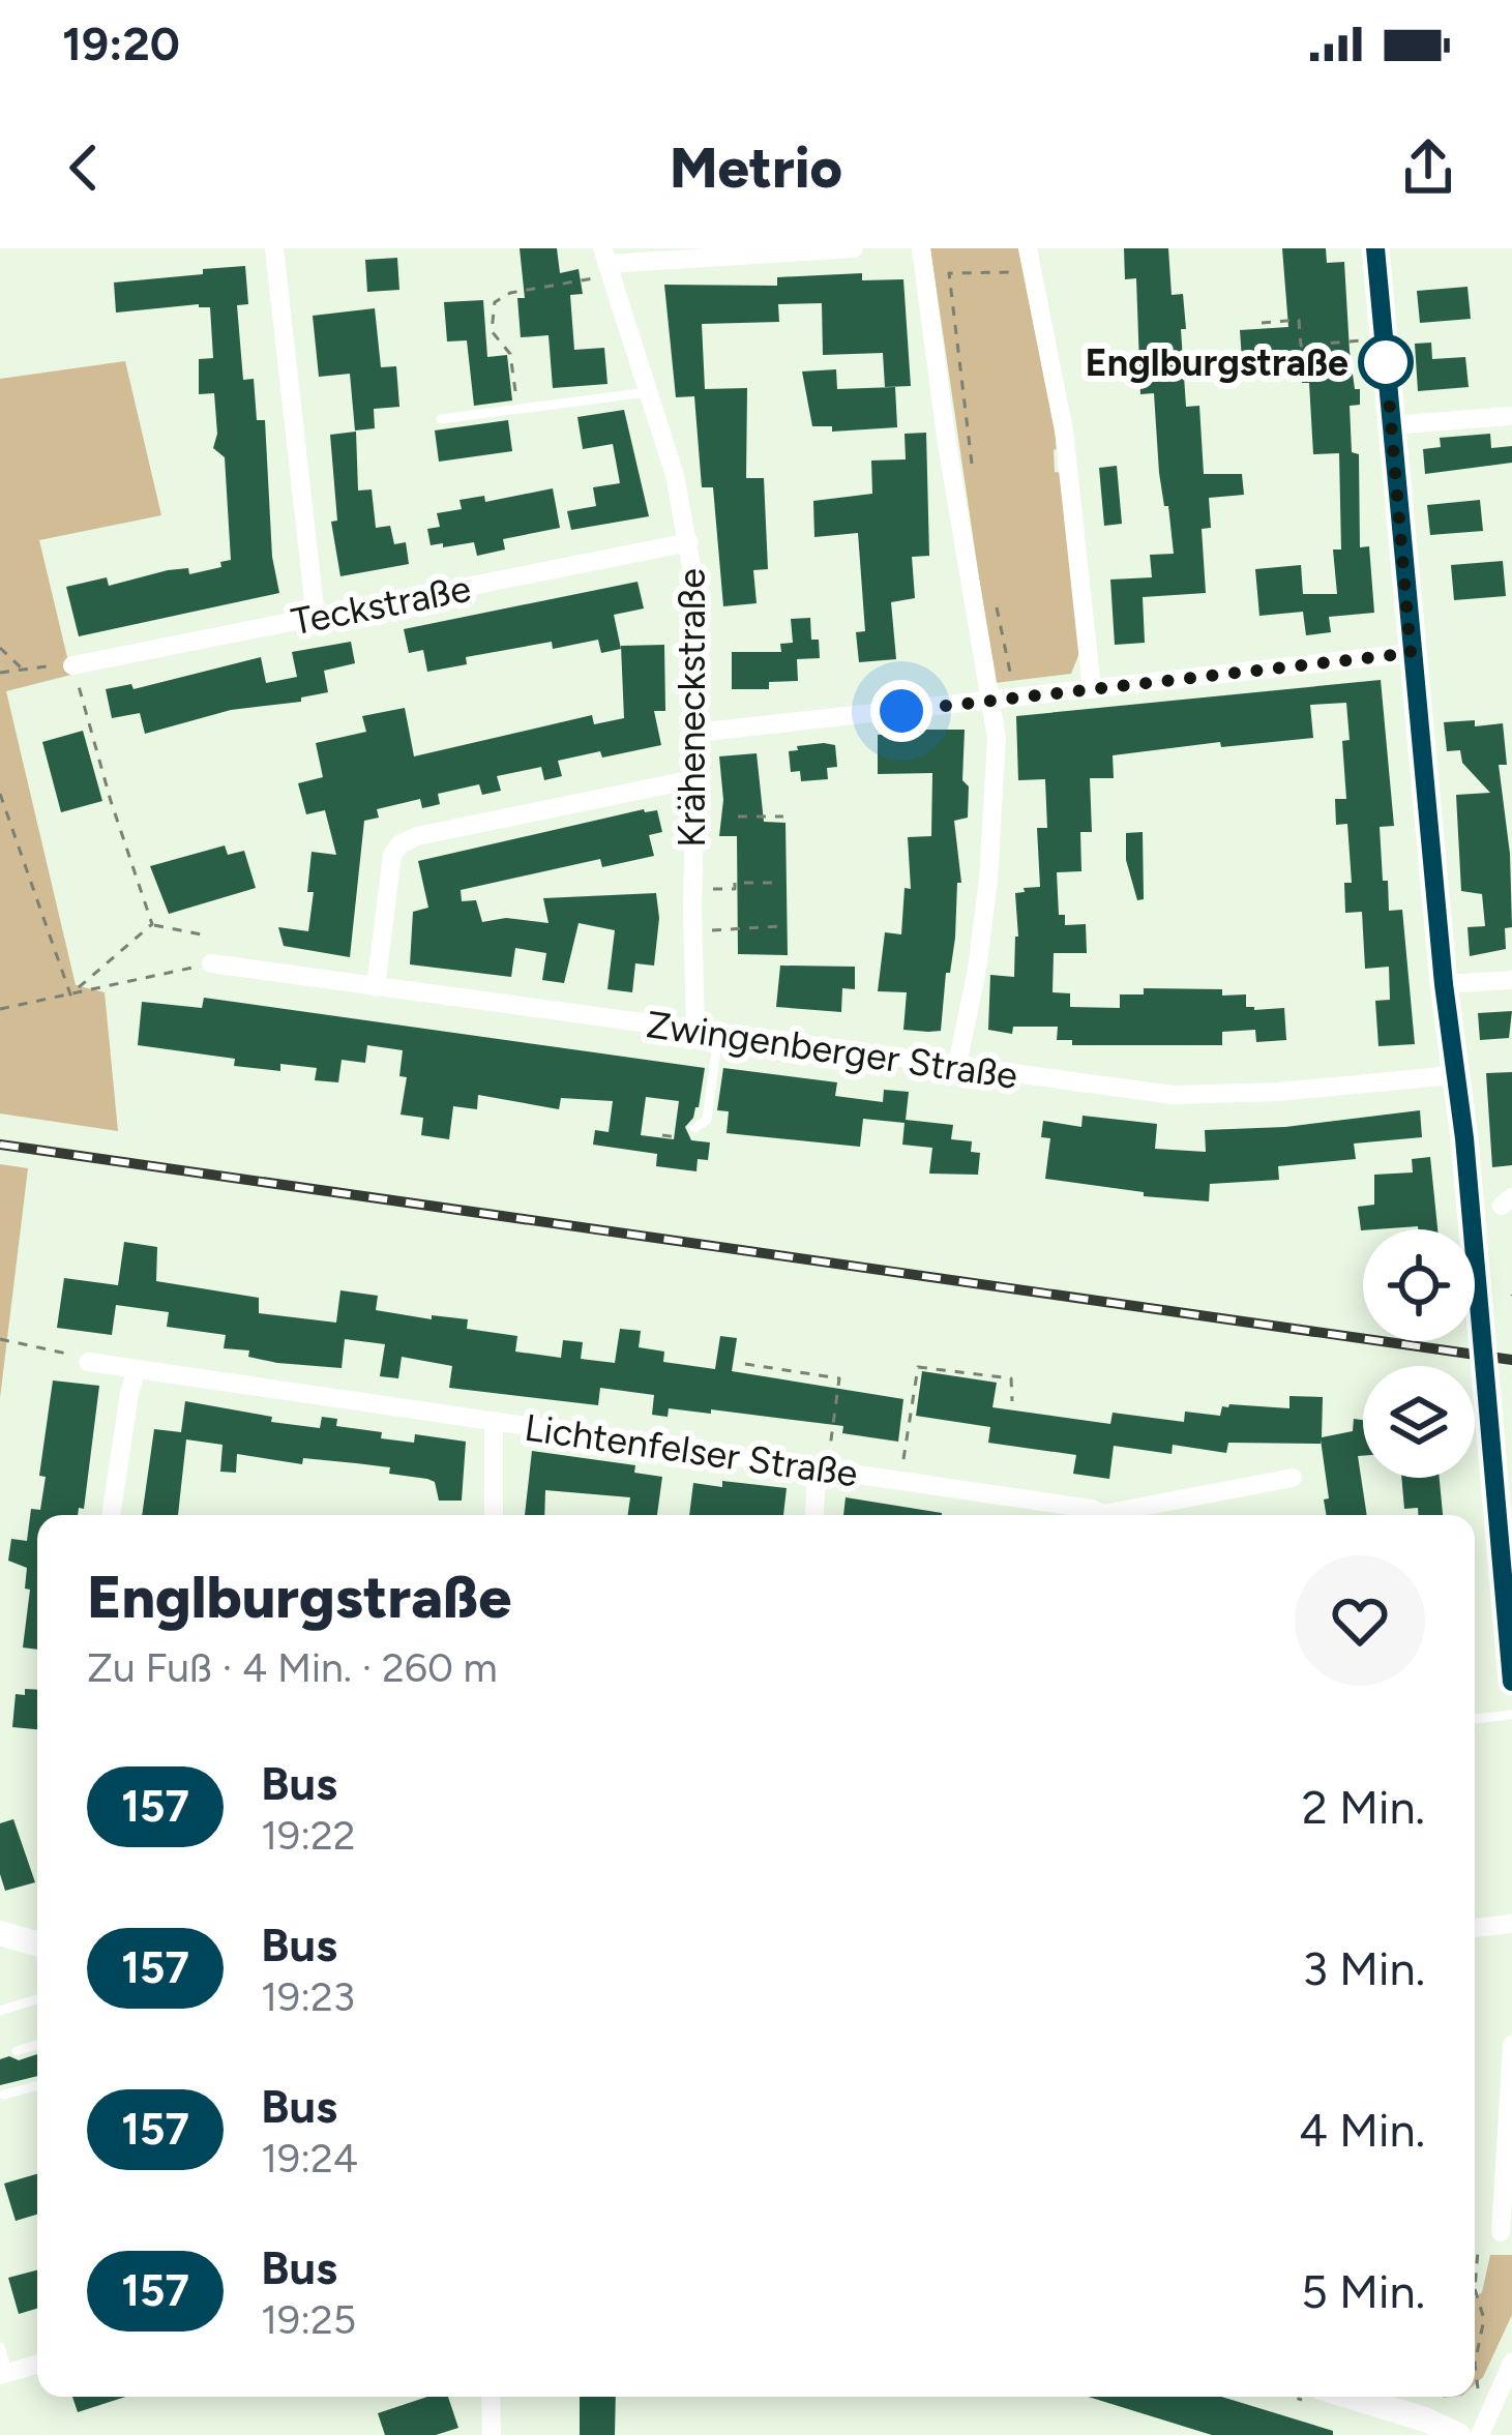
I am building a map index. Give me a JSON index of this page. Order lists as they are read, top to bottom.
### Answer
{
  "streets": {
    "street": [
      "Teckstraße",
      "Kräheneckstraße",
      "Zwingenberger Straße",
      "Lichtenfelser Straße"
    ]
  },
  "crossings": [
    ["Teckstraße", "Kräheneckstraße"],
    ["Kräheneckstraße", "Zwingenberger Straße"]
  ],
  "places": ["Englburgstraße"],
  "lines": ["bus line 157"],
  "page": {
    "status": "19:20",
    "header": "Metrio",
    "heading": ["Englburgstraße", "Zu Fuß · 4 Min. · 260 m"],
    "list": [
      {
        "mark": "157",
        "name": "Bus",
        "note": "19:22",
        "value": "2 Min."
      },
      {
        "mark": "157",
        "name": "Bus",
        "note": "19:23",
        "value": "3 Min."
      },
      {
        "mark": "157",
        "name": "Bus",
        "note": "19:24",
        "value": "4 Min."
      },
      {
        "mark": "157",
        "name": "Bus",
        "note": "19:25",
        "value": "5 Min."
      }
    ]
  }
}
